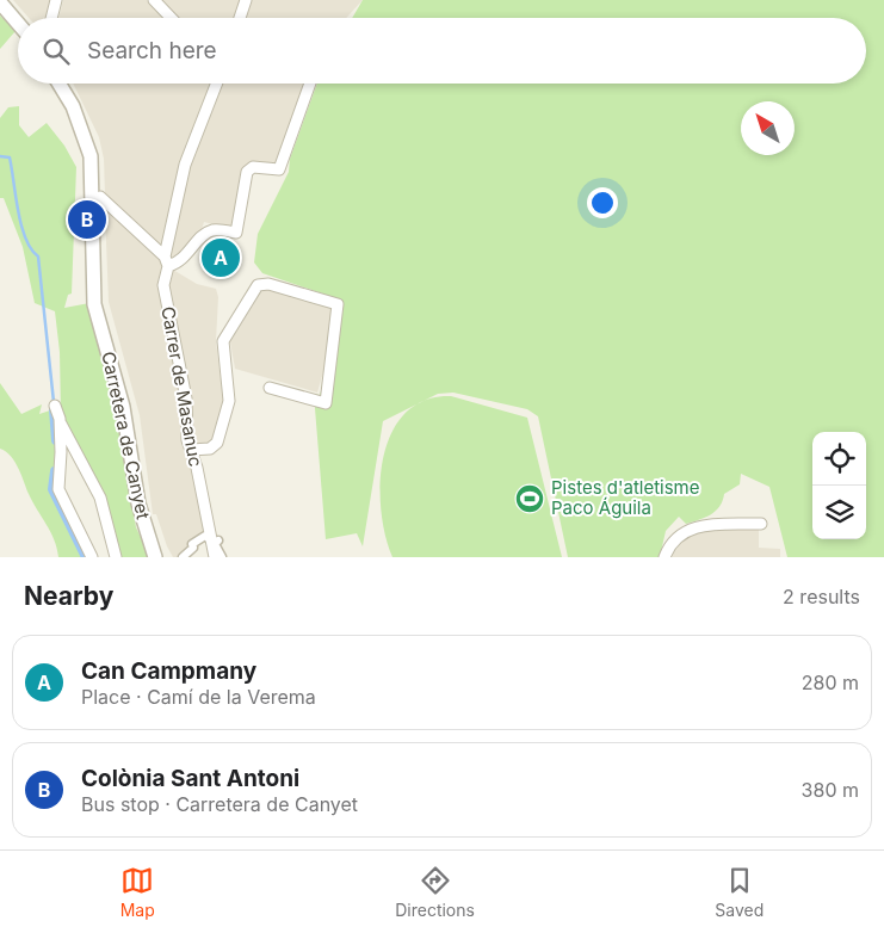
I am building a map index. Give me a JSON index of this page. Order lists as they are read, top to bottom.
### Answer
{
  "streets": {
    "street": ["Carrer de Masanuc", "Carretera de Canyet"]
  },
  "places": {
    "sports": ["Pistes d'atletisme Paco Águila"]
  },
  "north": "top left",
  "page": {
    "search": "Search here",
    "pins": ["B", "A"],
    "heading": ["Nearby", "2 results"],
    "list": [
      {
        "mark": "A",
        "name": "Can Campmany",
        "note": "Place · Camí de la Verema",
        "value": "280 m"
      },
      {
        "mark": "B",
        "name": "Colònia Sant Antoni",
        "note": "Bus stop · Carretera de Canyet",
        "value": "380 m"
      }
    ],
    "nav": ["Map", "Directions", "Saved"]
  }
}
